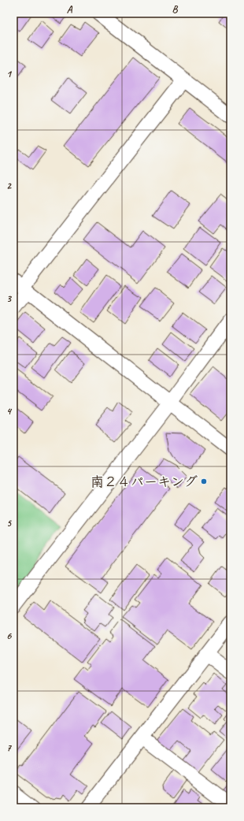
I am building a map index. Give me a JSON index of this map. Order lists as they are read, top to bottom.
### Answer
{
  "places": ["南２４パーキング"],
  "grid": {
    "columns": ["A", "B"],
    "rows": [
      "1",
      "2",
      "3",
      "4",
      "5",
      "6",
      "7"
    ]
  }
}
